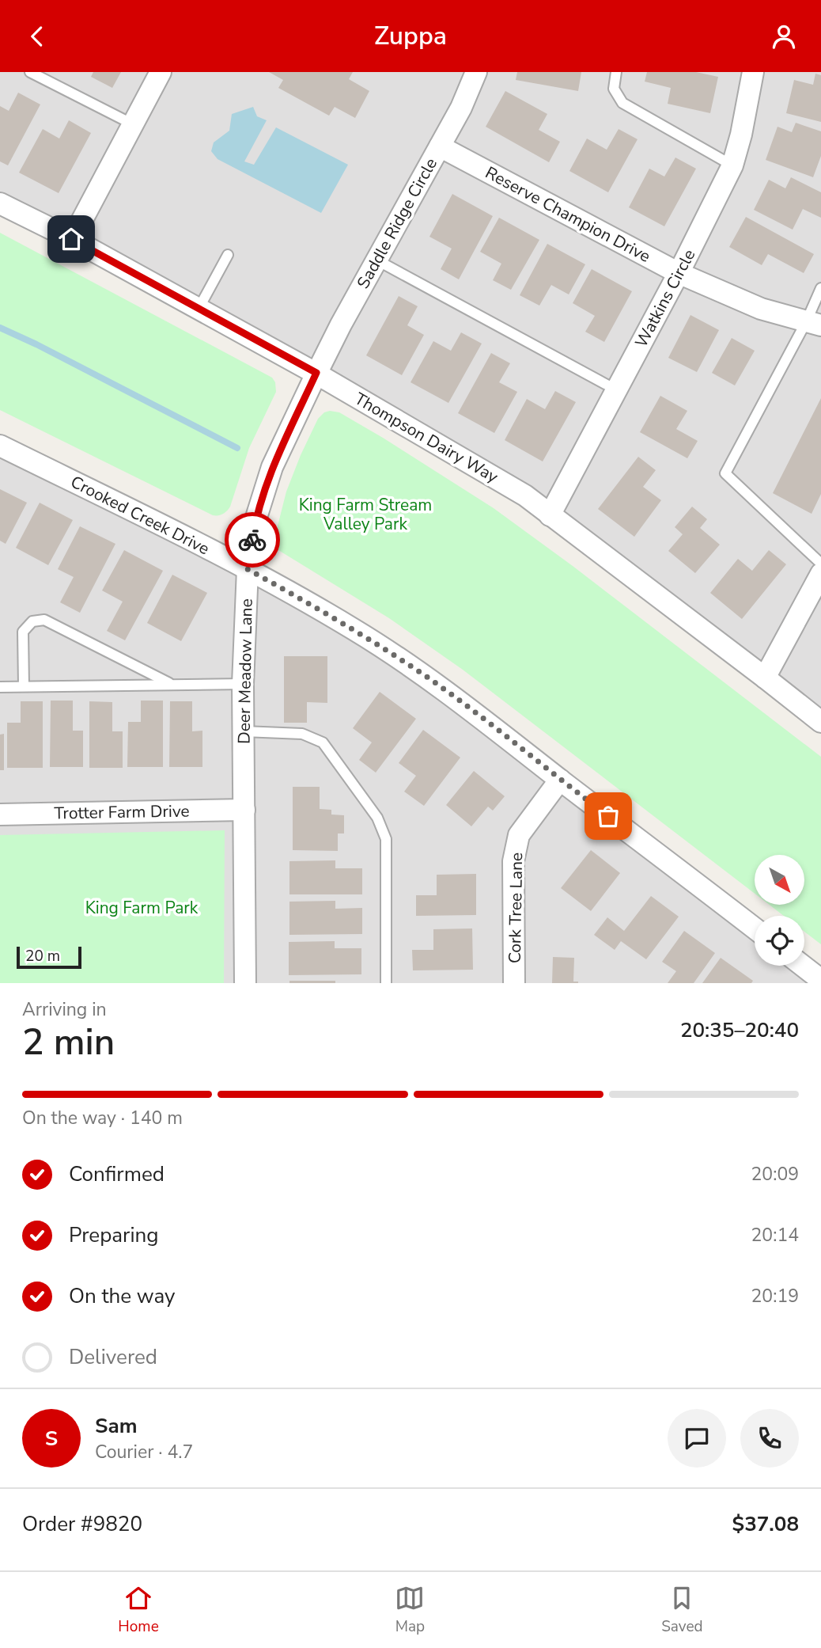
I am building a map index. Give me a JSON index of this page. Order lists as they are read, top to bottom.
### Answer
{
  "streets": {
    "street": [
      "Reserve Champion Drive",
      "Saddle Ridge Circle",
      "Watkins Circle",
      "Thompson Dairy Way",
      "Crooked Creek Drive",
      "Deer Meadow Lane",
      "Trotter Farm Drive",
      "Cork Tree Lane"
    ]
  },
  "crossings": [
    ["Reserve Champion Drive", "Saddle Ridge Circle"],
    ["Reserve Champion Drive", "Watkins Circle"],
    ["Saddle Ridge Circle", "Thompson Dairy Way"],
    ["Saddle Ridge Circle", "Deer Meadow Lane"],
    ["Watkins Circle", "Thompson Dairy Way"],
    ["Thompson Dairy Way", "Deer Meadow Lane"],
    ["Crooked Creek Drive", "Deer Meadow Lane"],
    ["Crooked Creek Drive", "Cork Tree Lane"],
    ["Deer Meadow Lane", "Trotter Farm Drive"]
  ],
  "parks": ["King Farm Stream Valley Park", "King Farm Park"],
  "scale_bar": "20 m",
  "north": "bottom right",
  "page": {
    "header": "Zuppa",
    "scale": "20 m",
    "heading": ["2 min", "Arriving in", "20:35–20:40"],
    "panel": [
      "Sam",
      "Courier · 4.7",
      "Order #9820",
      "$37.08"
    ],
    "bar": "On the way · 140 m",
    "list": [
      ["Confirmed", "20:09"],
      ["Preparing", "20:14"],
      ["On the way", "20:19"],
      "Delivered"
    ],
    "round": "S",
    "tabs": ["Home", "Map", "Saved"]
  }
}
